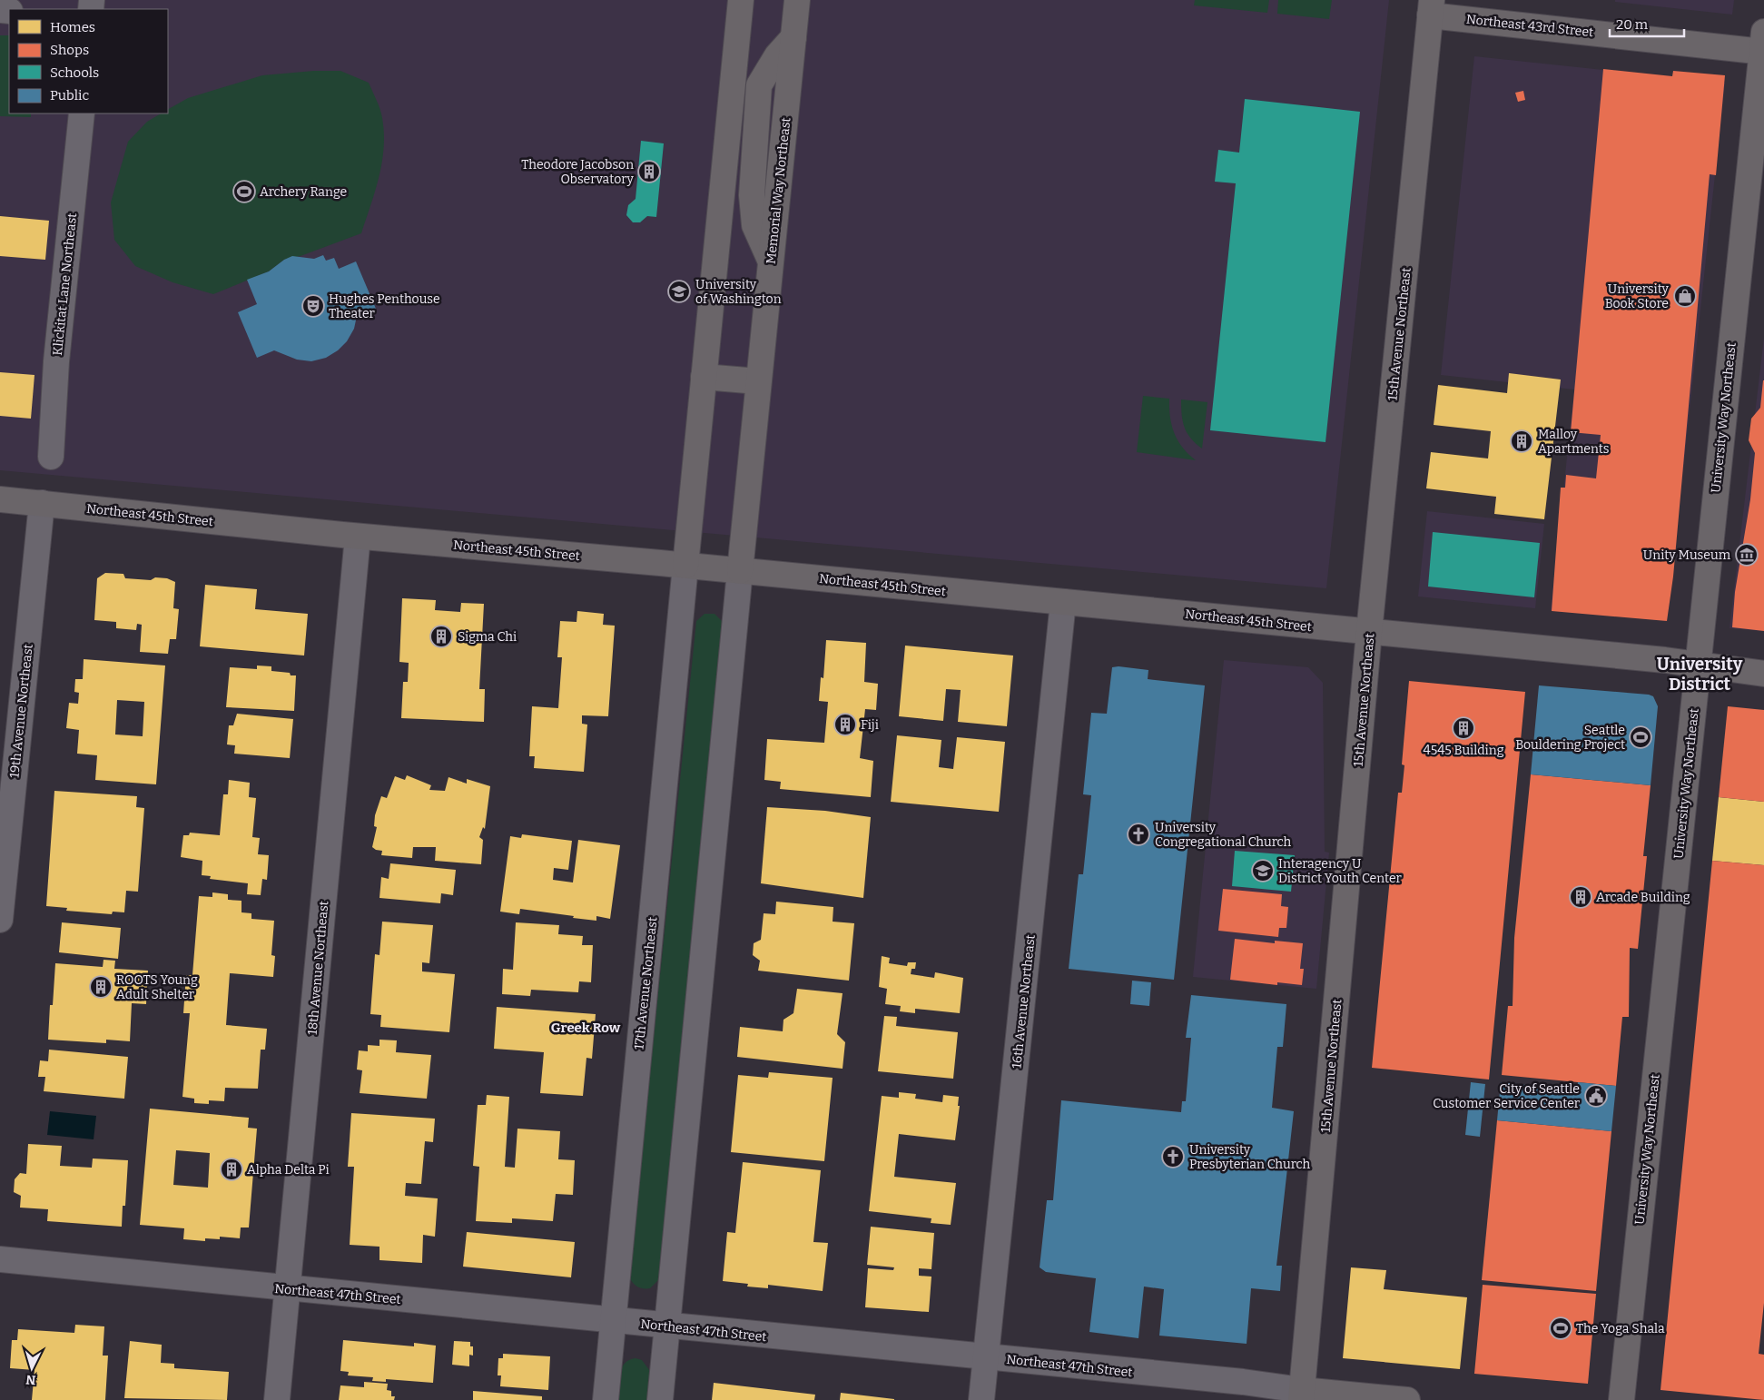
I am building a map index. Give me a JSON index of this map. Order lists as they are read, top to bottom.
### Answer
{
  "streets": {
    "main road": [
      "Northeast 43rd Street",
      "Memorial Way Northeast",
      "15th Avenue Northeast",
      "University Way Northeast",
      "Northeast 45th Street",
      "Northeast 47th Street"
    ],
    "street": [
      "Klickitat Lane Northeast",
      "19th Avenue Northeast",
      "18th Avenue Northeast",
      "17th Avenue Northeast",
      "16th Avenue Northeast"
    ]
  },
  "crossings": [
    ["Northeast 43rd Street", "15th Avenue Northeast"],
    ["Northeast 43rd Street", "University Way Northeast"],
    ["Memorial Way Northeast", "Northeast 45th Street"],
    ["15th Avenue Northeast", "Northeast 45th Street"],
    ["15th Avenue Northeast", "Northeast 47th Street"],
    ["University Way Northeast", "Northeast 45th Street"],
    ["Northeast 45th Street", "19th Avenue Northeast"],
    ["Northeast 45th Street", "18th Avenue Northeast"],
    ["Northeast 45th Street", "17th Avenue Northeast"],
    ["Northeast 45th Street", "16th Avenue Northeast"],
    ["18th Avenue Northeast", "Northeast 47th Street"],
    ["17th Avenue Northeast", "Northeast 47th Street"],
    ["16th Avenue Northeast", "Northeast 47th Street"]
  ],
  "districts": ["University District", "Greek Row"],
  "places": {
    "building": [
      "Theodore Jacobson Observatory",
      "Malloy Apartments",
      "Sigma Chi",
      "Fiji",
      "4545 Building",
      "Arcade Building",
      "ROOTS Young Adult Shelter",
      "Alpha Delta Pi"
    ],
    "sports": ["Archery Range", "Seattle Bouldering Project", "The Yoga Shala"],
    "school or university": ["University of Washington", "Interagency U District Youth Center"],
    "shop": ["University Book Store"],
    "theatre": ["Hughes Penthouse Theater"],
    "museum": ["Unity Museum"],
    "church": ["University Congregational Church", "University Presbyterian Church"],
    "public building": ["City of Seattle Customer Service Center"]
  },
  "legend": [
    "Homes",
    "Shops",
    "Schools",
    "Public"
  ],
  "scale_bar": "20 m",
  "north": "bottom"
}
